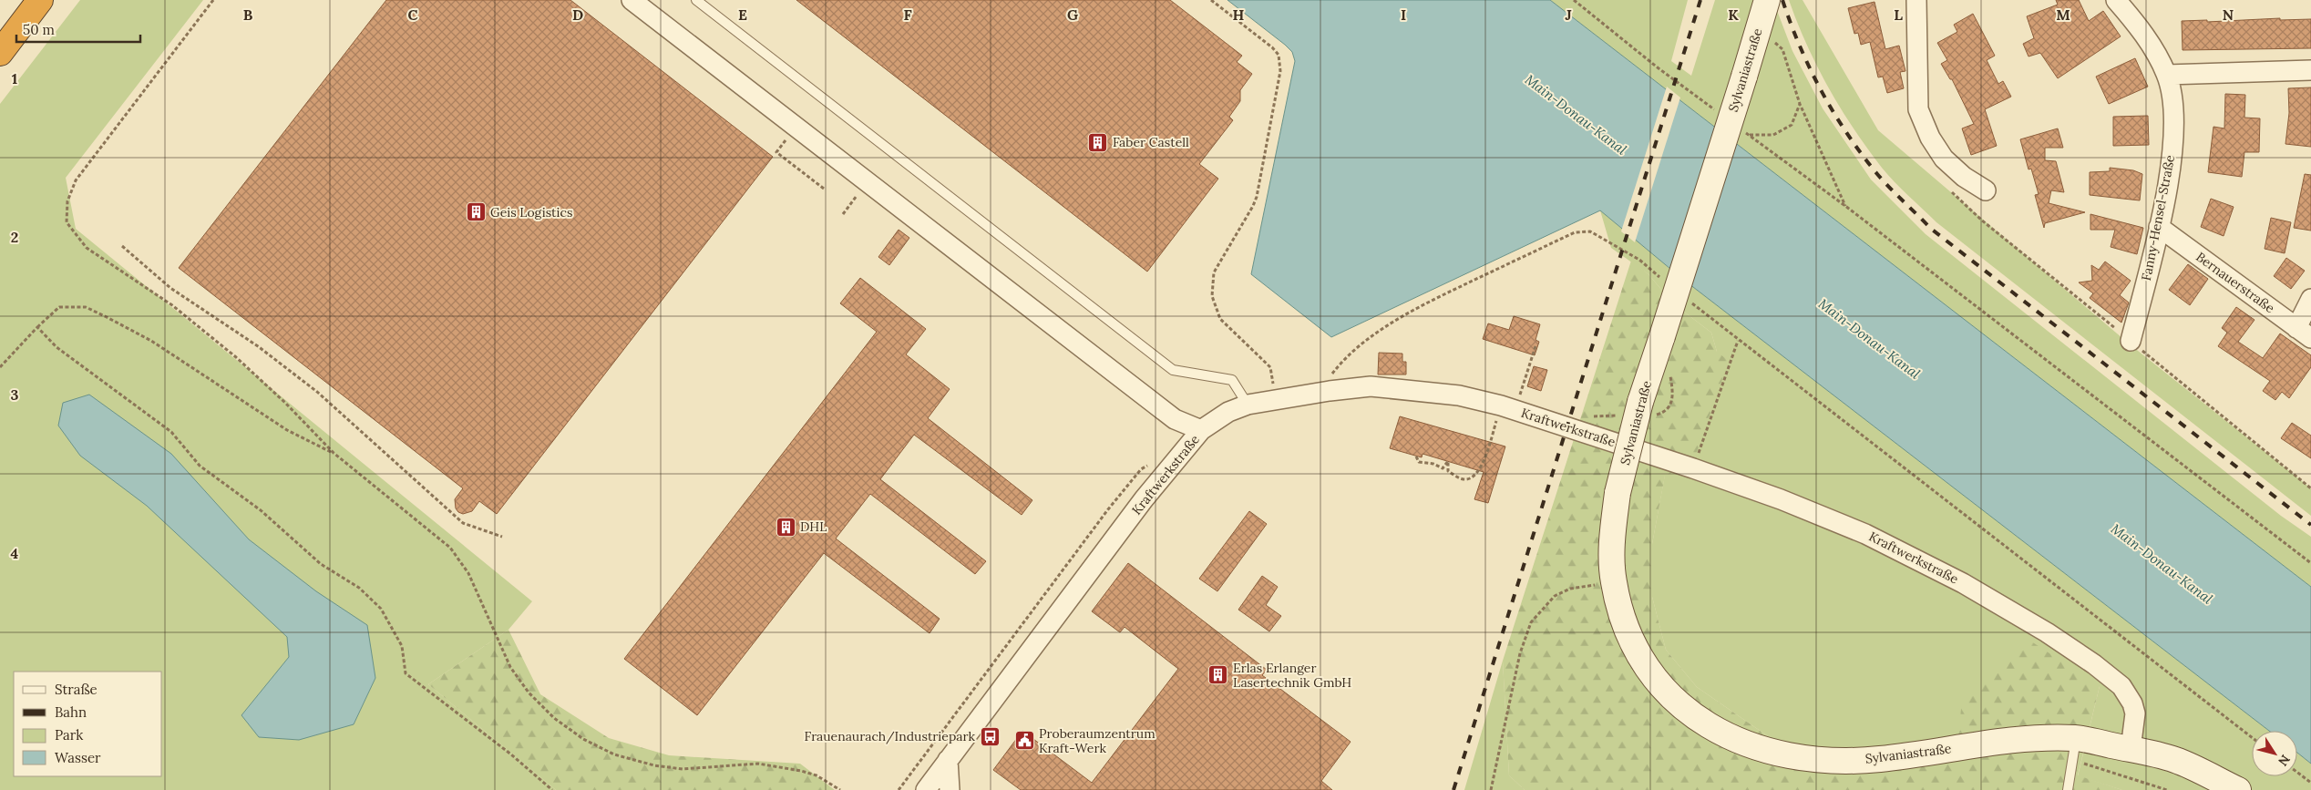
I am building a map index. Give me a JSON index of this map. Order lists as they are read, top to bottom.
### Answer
{
  "streets": {
    "street": [
      "Sylvaniastraße",
      "Fanny-Hensel-Straße",
      "Bernauerstraße",
      "Kraftwerkstraße"
    ]
  },
  "crossings": [
    ["Sylvaniastraße", "Kraftwerkstraße"],
    ["Fanny-Hensel-Straße", "Bernauerstraße"]
  ],
  "water": ["Main-Donau-Kanal"],
  "places": {
    "building": [
      "Faber Castell",
      "Geis Logistics",
      "DHL",
      "Erlas Erlanger Lasertechnik GmbH"
    ],
    "bus stop": ["Frauenaurach/Industriepark"],
    "public building": ["Proberaumzentrum Kraft-Werk"]
  },
  "legend": [
    "Straße",
    "Bahn",
    "Park",
    "Wasser"
  ],
  "scale_bar": "50 m",
  "north": "bottom right",
  "grid": {
    "columns": [
      "B",
      "C",
      "D",
      "E",
      "F",
      "G",
      "H",
      "I",
      "J",
      "K",
      "L",
      "M",
      "N"
    ],
    "rows": [
      "1",
      "2",
      "3",
      "4"
    ]
  }
}
